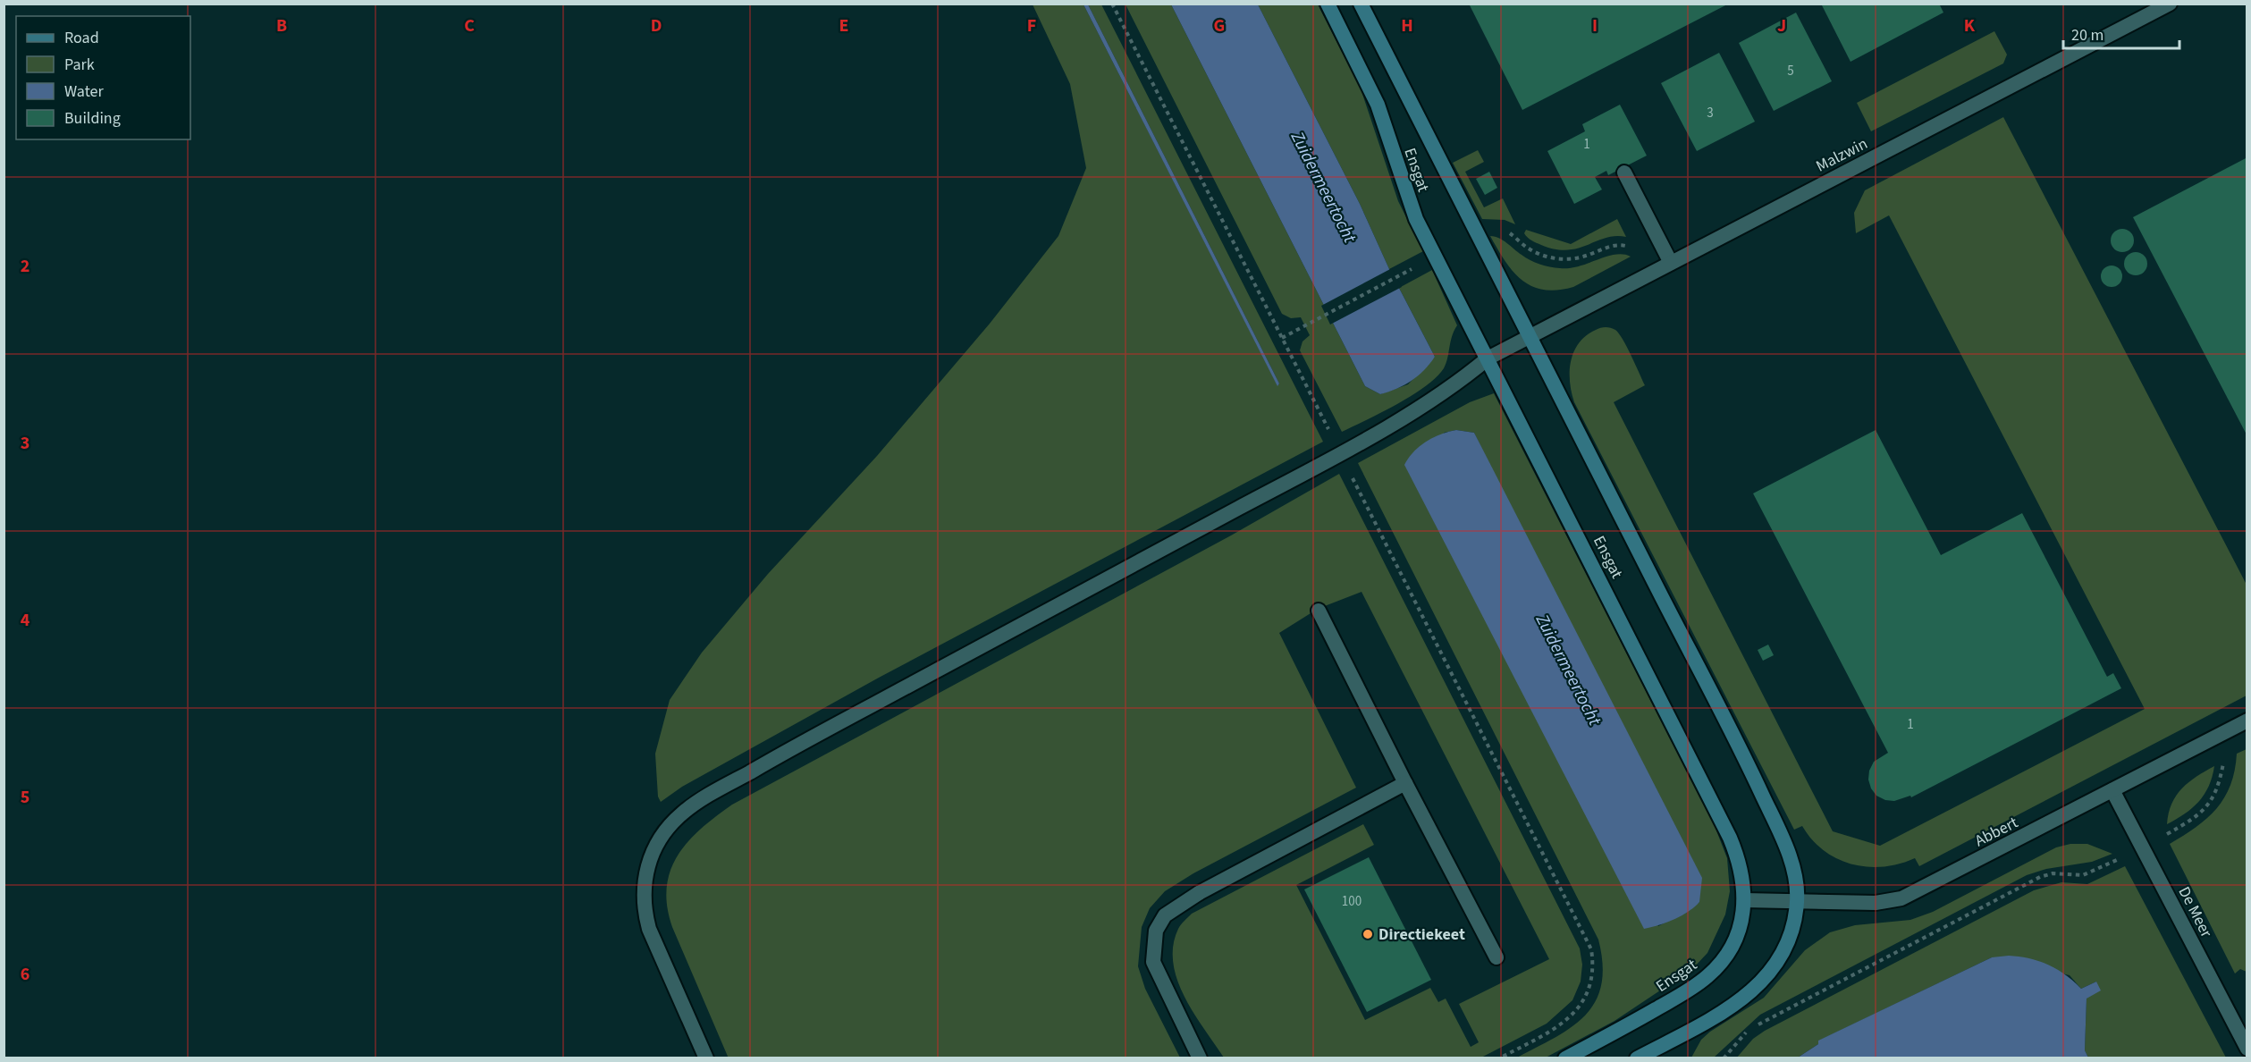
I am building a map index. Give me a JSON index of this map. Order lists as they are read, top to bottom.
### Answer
{
  "streets": {
    "main road": ["Ensgat"],
    "street": ["Malzwin", "Abbert", "De Meer"]
  },
  "crossings": [
    ["Malzwin", "Ensgat"],
    ["Ensgat", "Abbert"],
    ["Abbert", "De Meer"]
  ],
  "water": ["Zuidermeertocht"],
  "places": ["Directiekeet"],
  "house_numbers": [
    "5",
    "3",
    "1",
    "1",
    "100"
  ],
  "legend": [
    "Road",
    "Park",
    "Water",
    "Building"
  ],
  "scale_bar": "20 m",
  "grid": {
    "columns": [
      "B",
      "C",
      "D",
      "E",
      "F",
      "G",
      "H",
      "I",
      "J",
      "K"
    ],
    "rows": [
      "2",
      "3",
      "4",
      "5",
      "6"
    ]
  }
}
